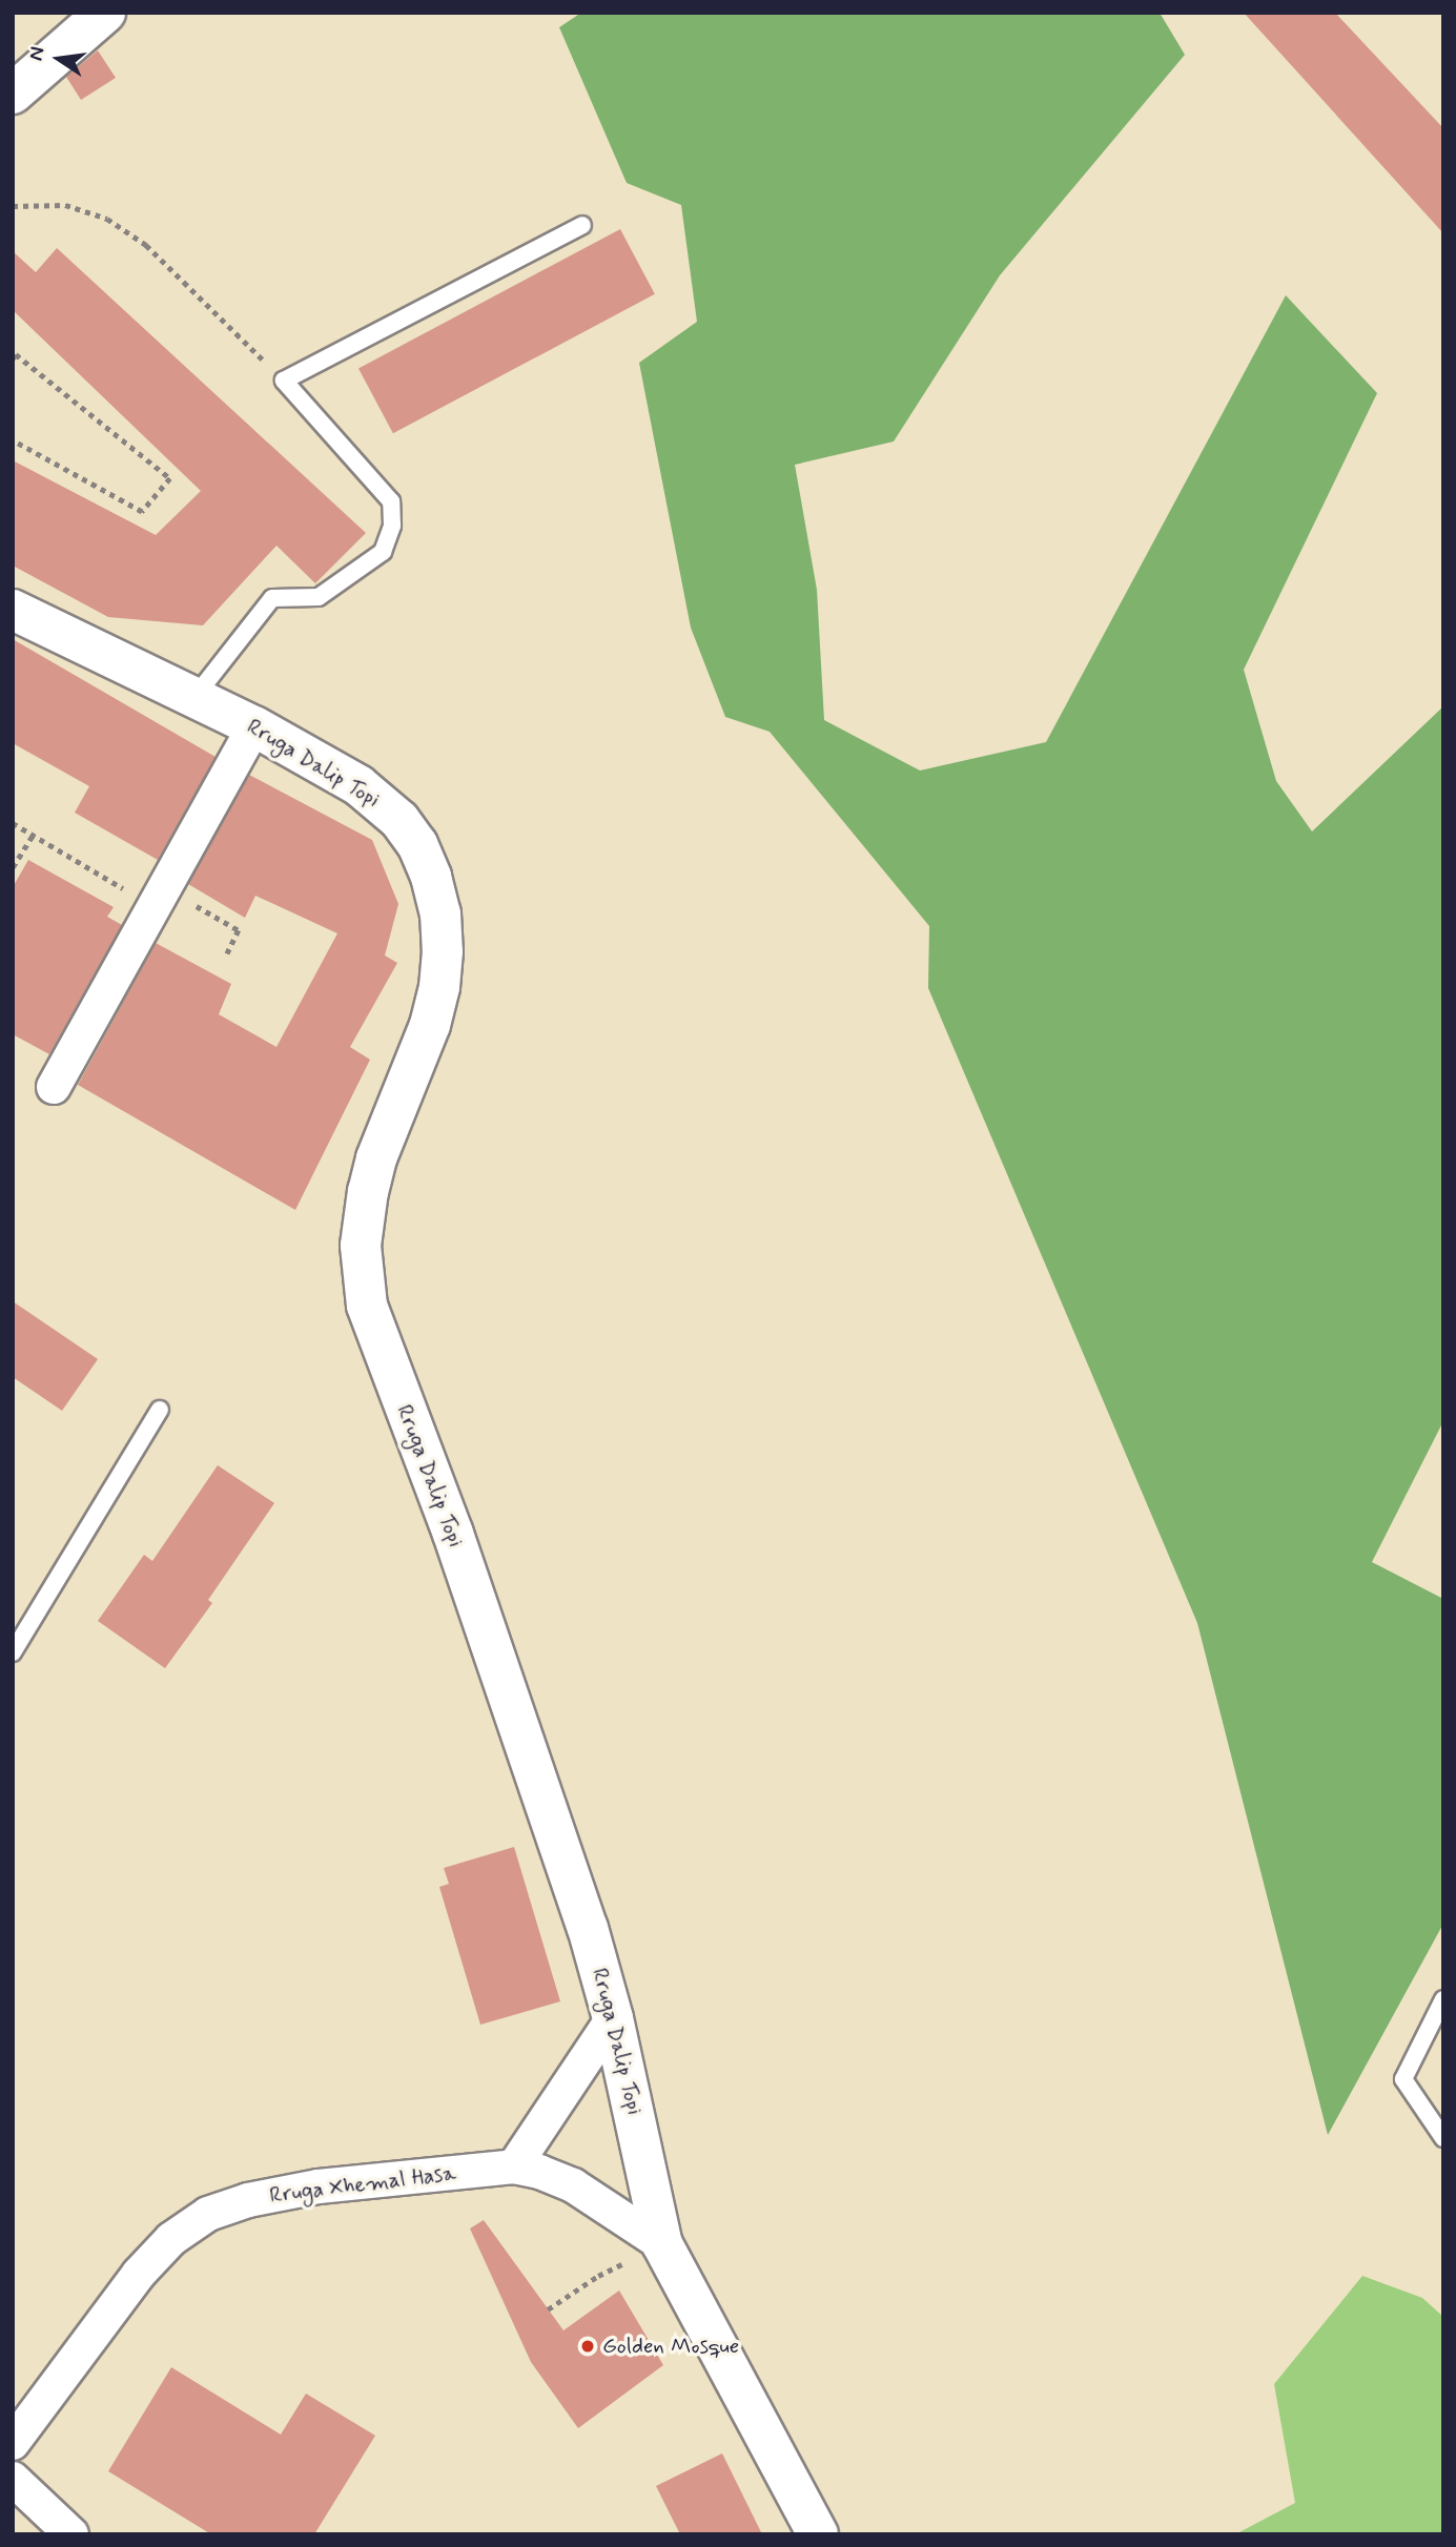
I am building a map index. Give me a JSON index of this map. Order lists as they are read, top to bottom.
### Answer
{
  "streets": {
    "street": ["Rruga Dalip Topi", "Rruga Xhemal Hasa"]
  },
  "crossings": [
    ["Rruga Dalip Topi", "Rruga Xhemal Hasa"]
  ],
  "places": ["Golden Mosque"],
  "north": "left"
}
